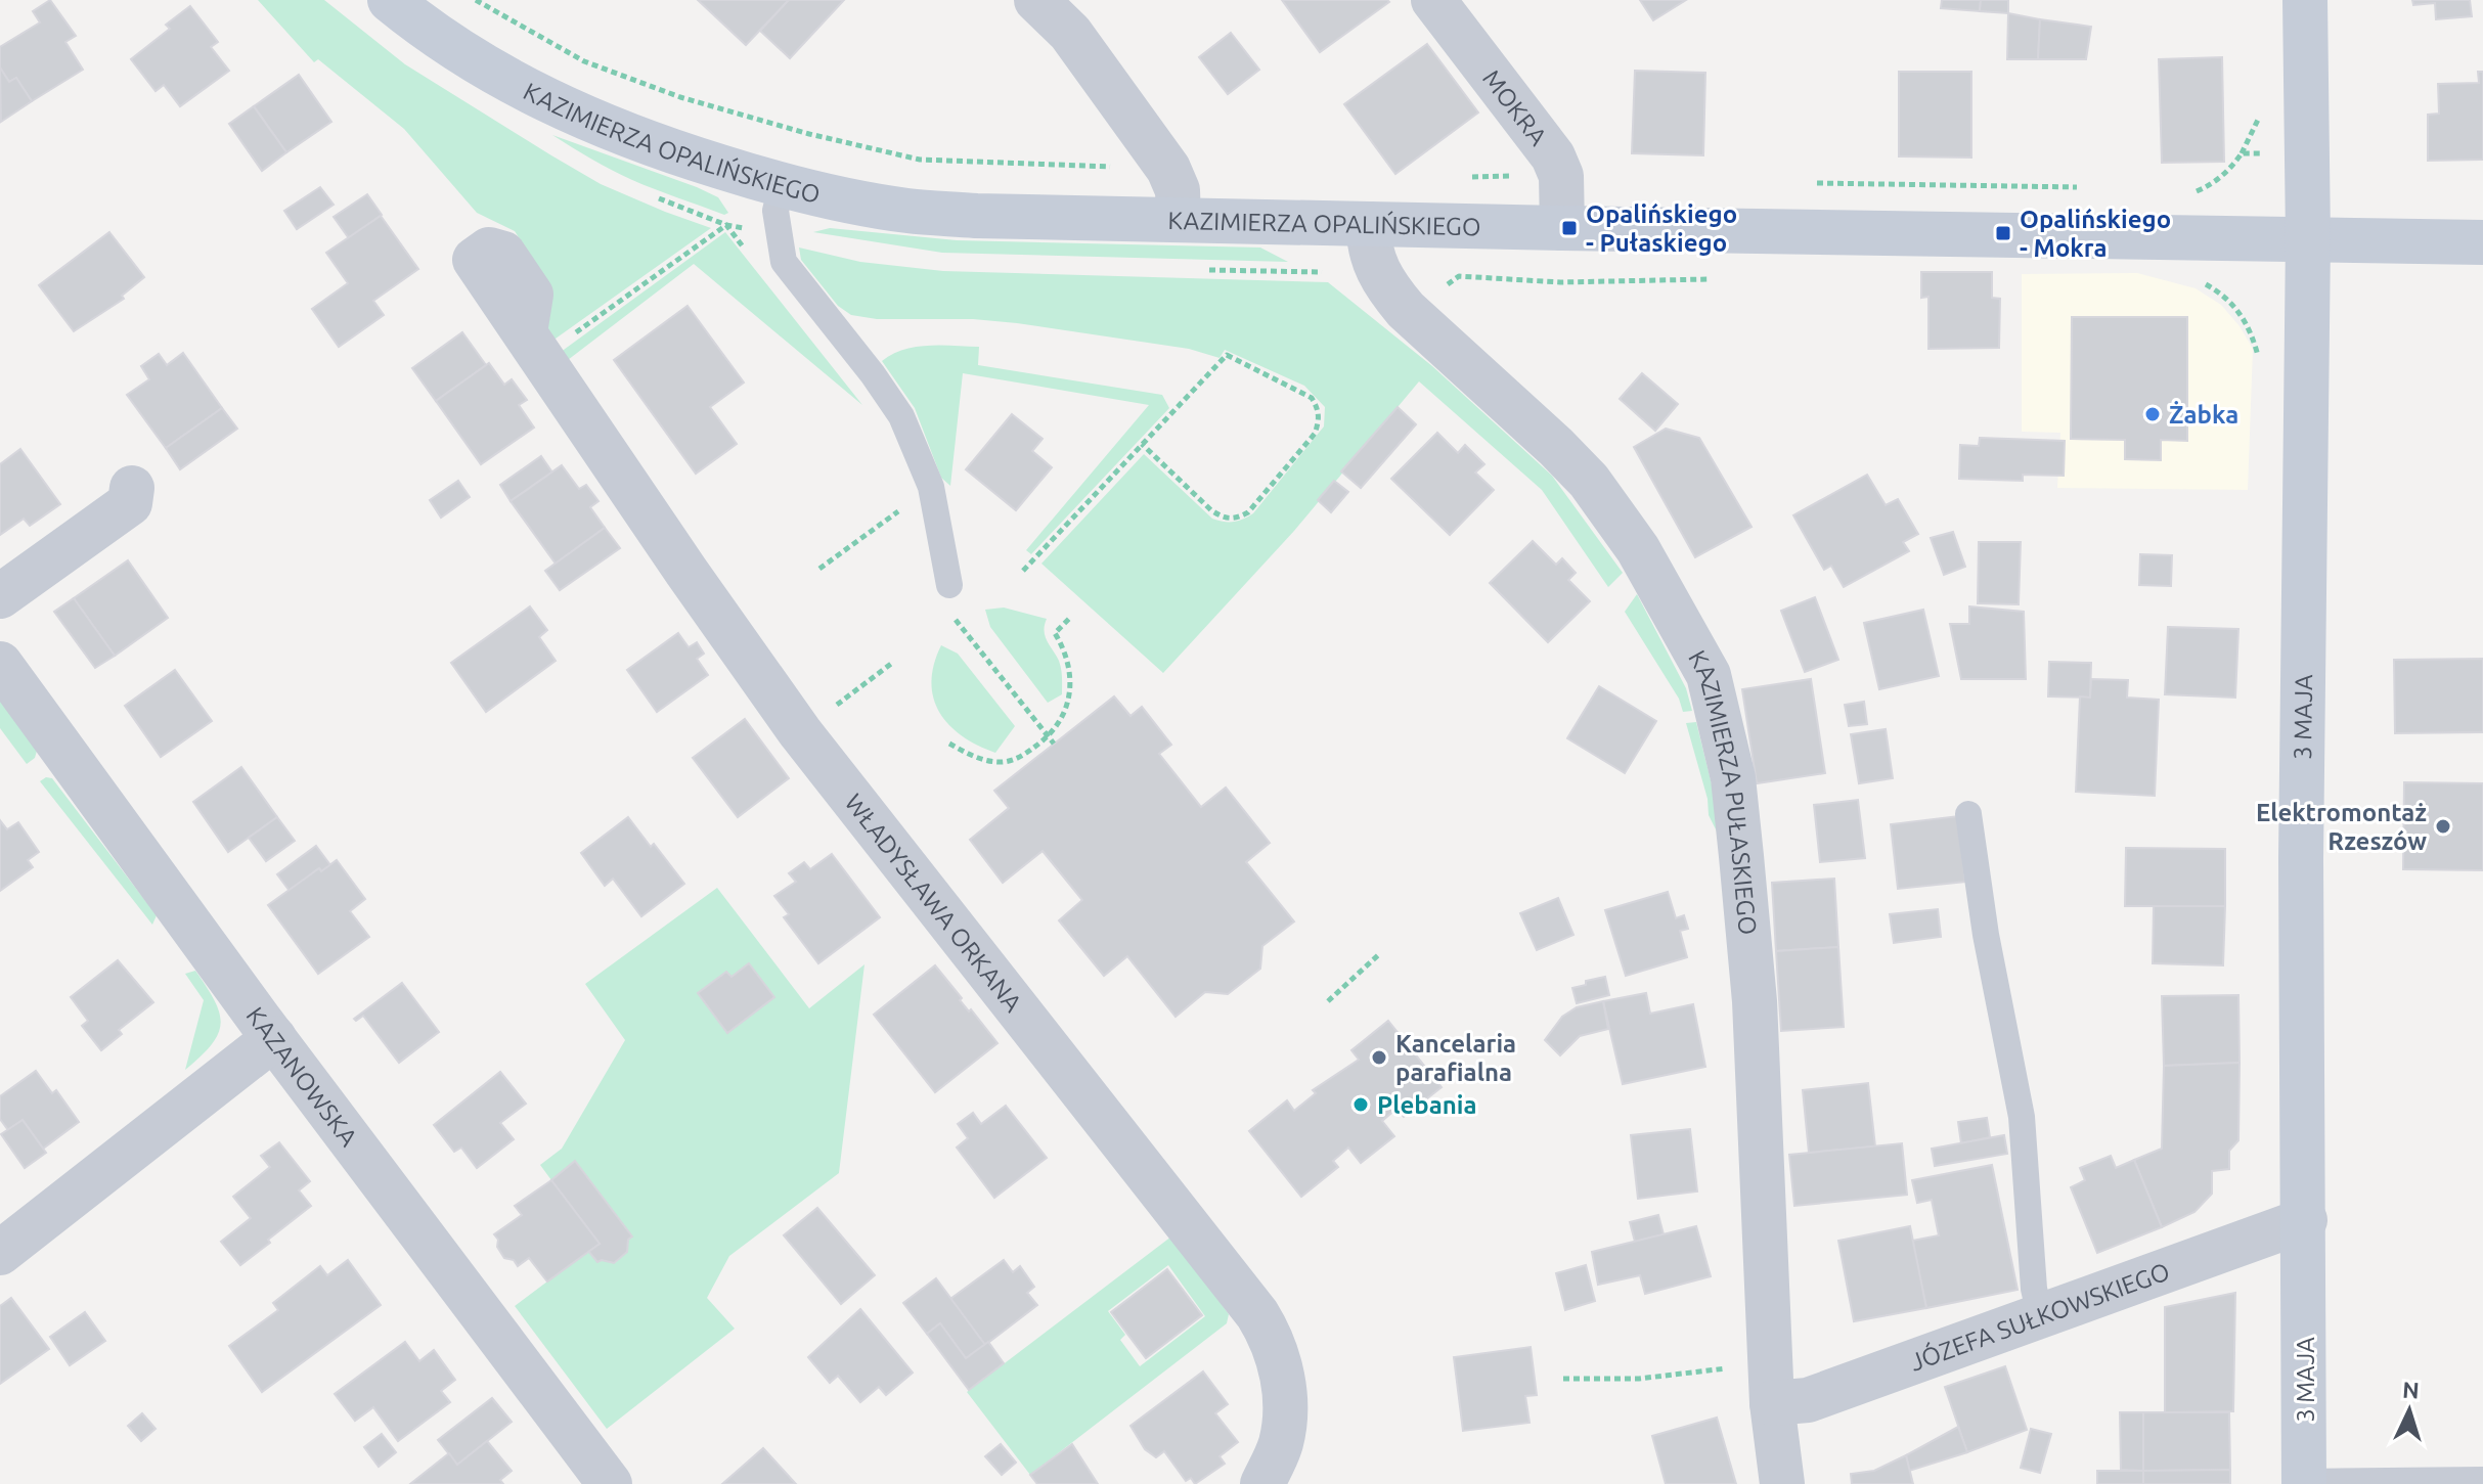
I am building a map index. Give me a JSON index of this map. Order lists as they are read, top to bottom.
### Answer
{
  "streets": {
    "street": [
      "MOKRA",
      "KAZIMIERZA OPALIŃSKIEGO",
      "3 MAJA",
      "KAZIMIERZA PUŁASKIEGO",
      "WŁADYSŁAWA ORKANA",
      "KAZANOWSKA",
      "JÓZEFA SUŁKOWSKIEGO"
    ]
  },
  "crossings": [
    ["MOKRA", "KAZIMIERZA OPALIŃSKIEGO"],
    ["KAZIMIERZA OPALIŃSKIEGO", "3 MAJA"],
    ["KAZIMIERZA OPALIŃSKIEGO", "KAZIMIERZA PUŁASKIEGO"],
    ["3 MAJA", "JÓZEFA SUŁKOWSKIEGO"],
    ["KAZIMIERZA PUŁASKIEGO", "JÓZEFA SUŁKOWSKIEGO"]
  ],
  "places": {
    "transit": ["Opalińskiego - Pułaskiego", "Opalińskiego - Mokra"],
    "other": [
      "Żabka",
      "Elektromontaż Rzeszów",
      "Kancelaria parafialna",
      "Plebania"
    ]
  },
  "north": "top"
}
